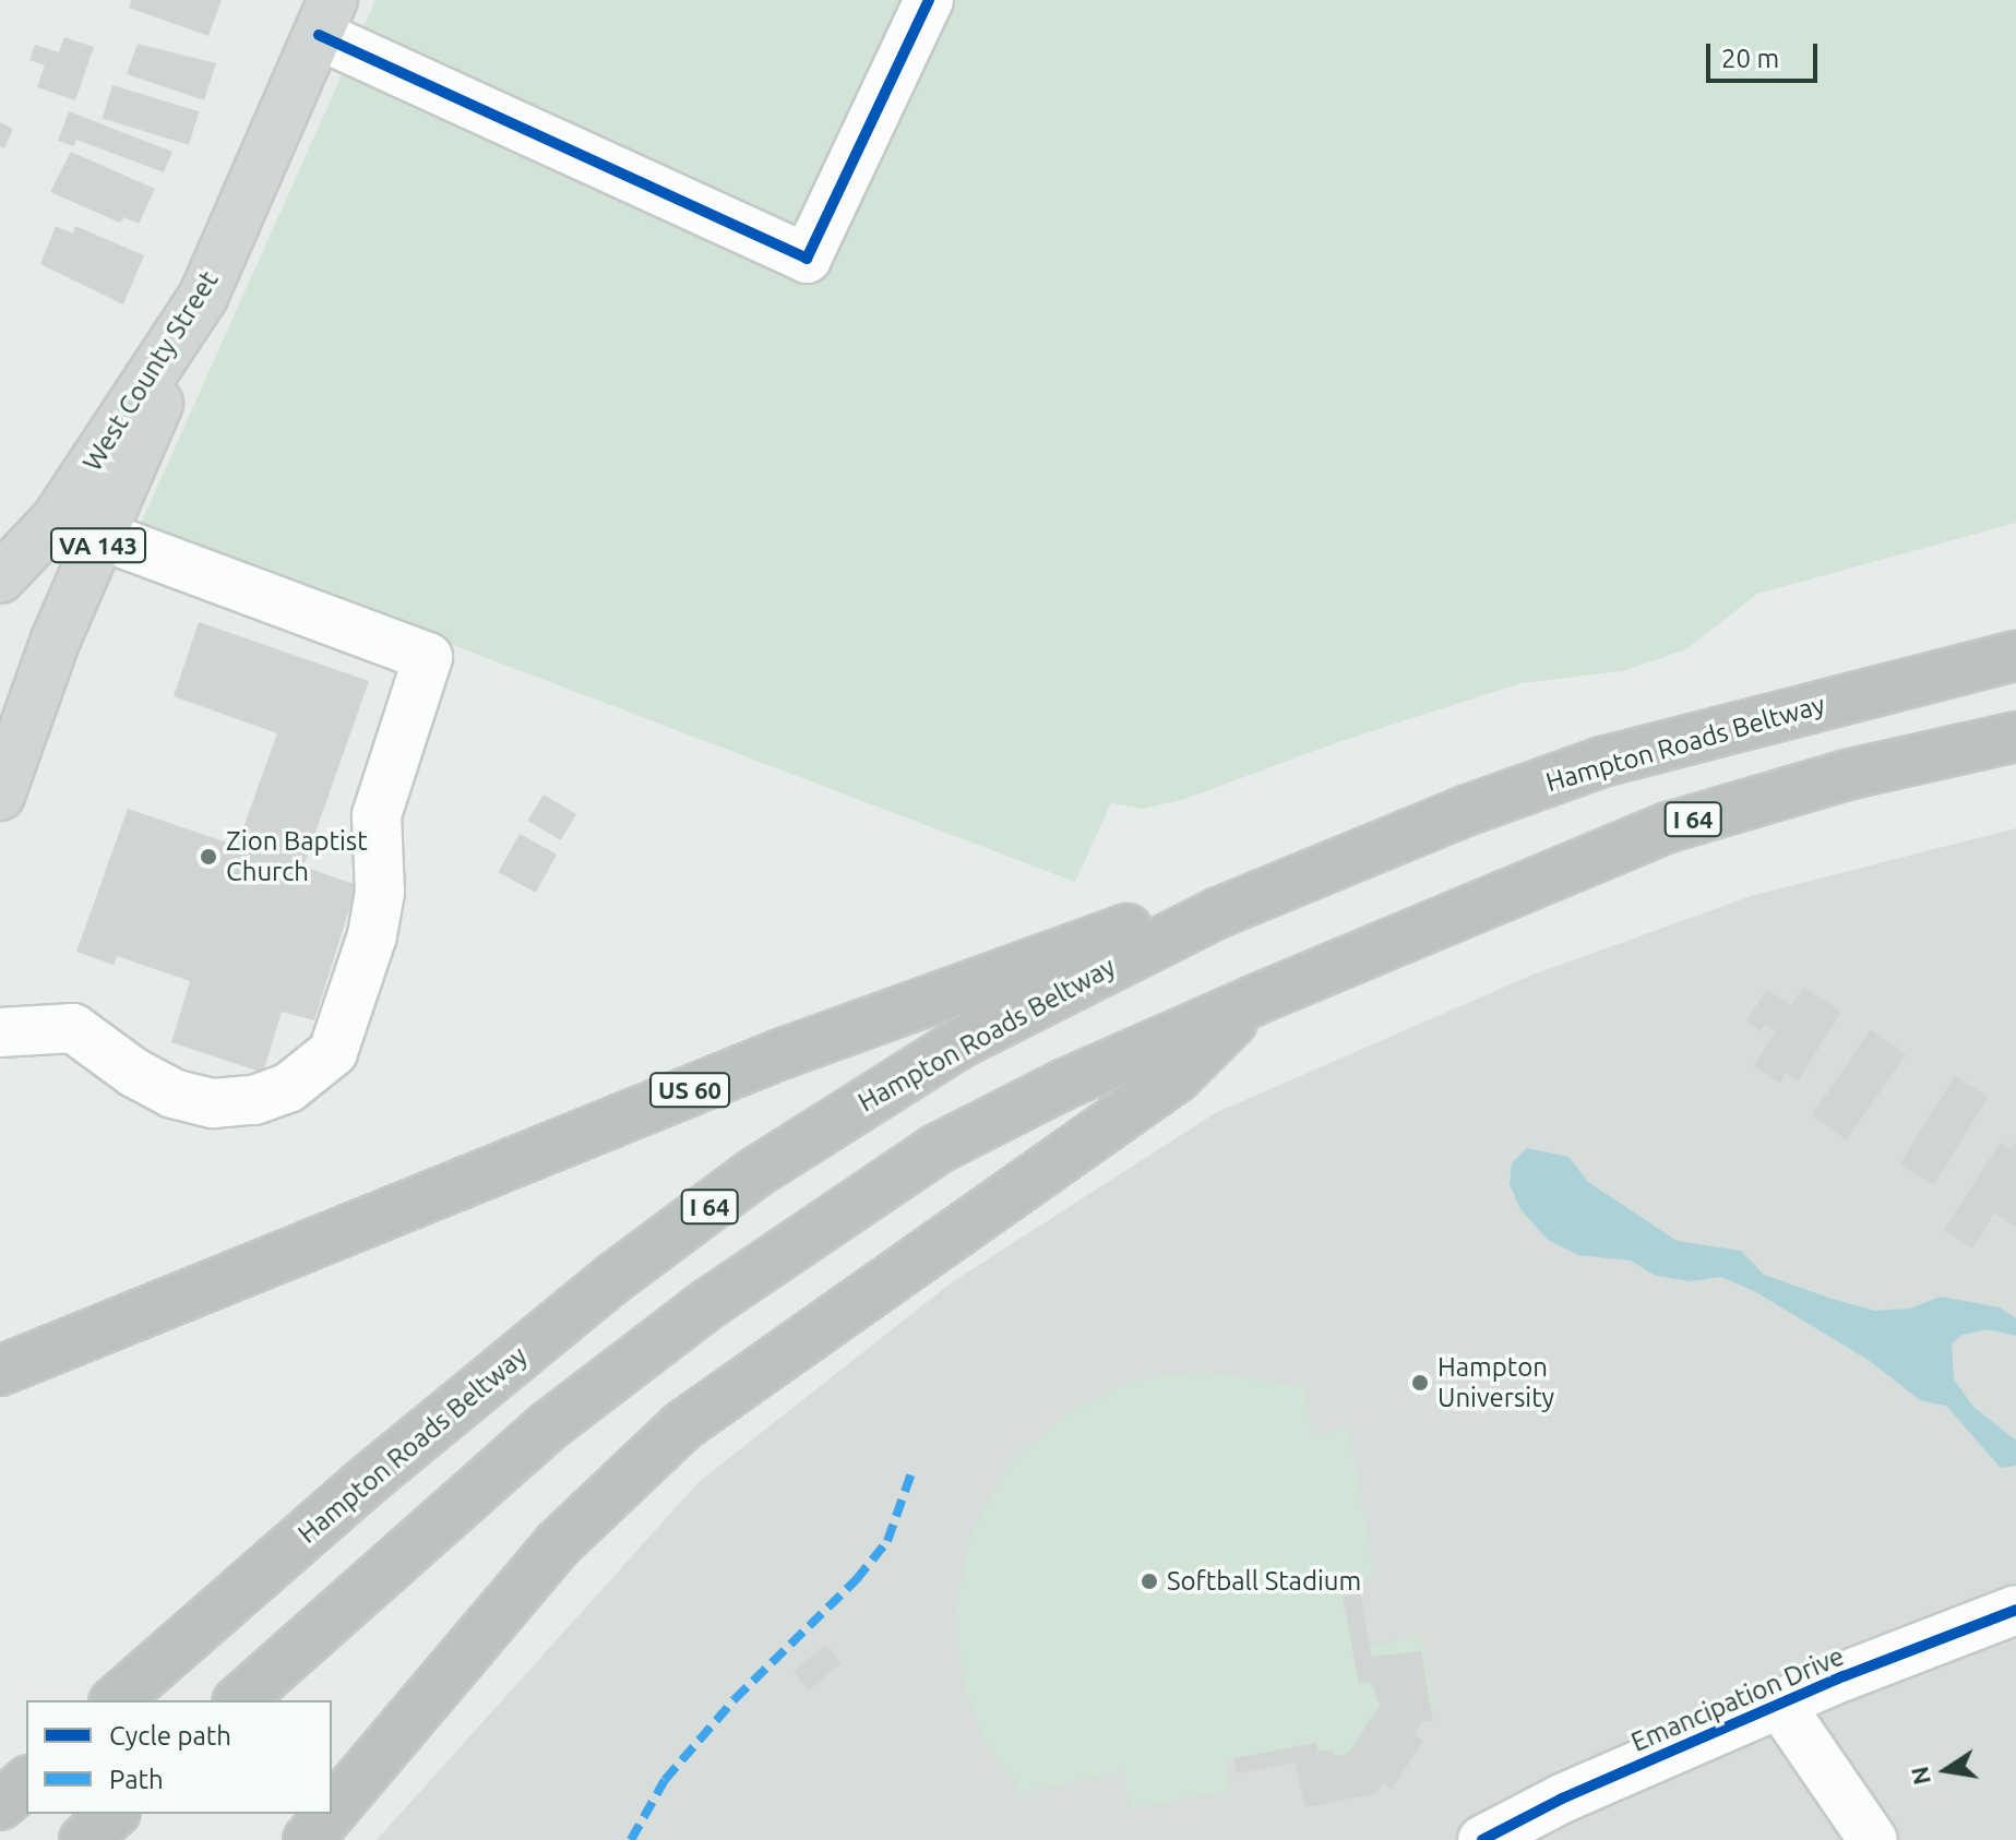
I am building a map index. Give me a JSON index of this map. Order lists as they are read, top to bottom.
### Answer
{
  "streets": {
    "highway": ["Hampton Roads Beltway", "I 64", "US 60"],
    "main road": ["West County Street", "VA 143"],
    "street": ["Emancipation Drive"]
  },
  "crossings": [
    ["West County Street", "VA 143"],
    ["Hampton Roads Beltway", "US 60"]
  ],
  "places": ["Zion Baptist Church", "Hampton University", "Softball Stadium"],
  "legend": ["Cycle path", "Path"],
  "scale_bar": "20 m",
  "north": "left"
}
